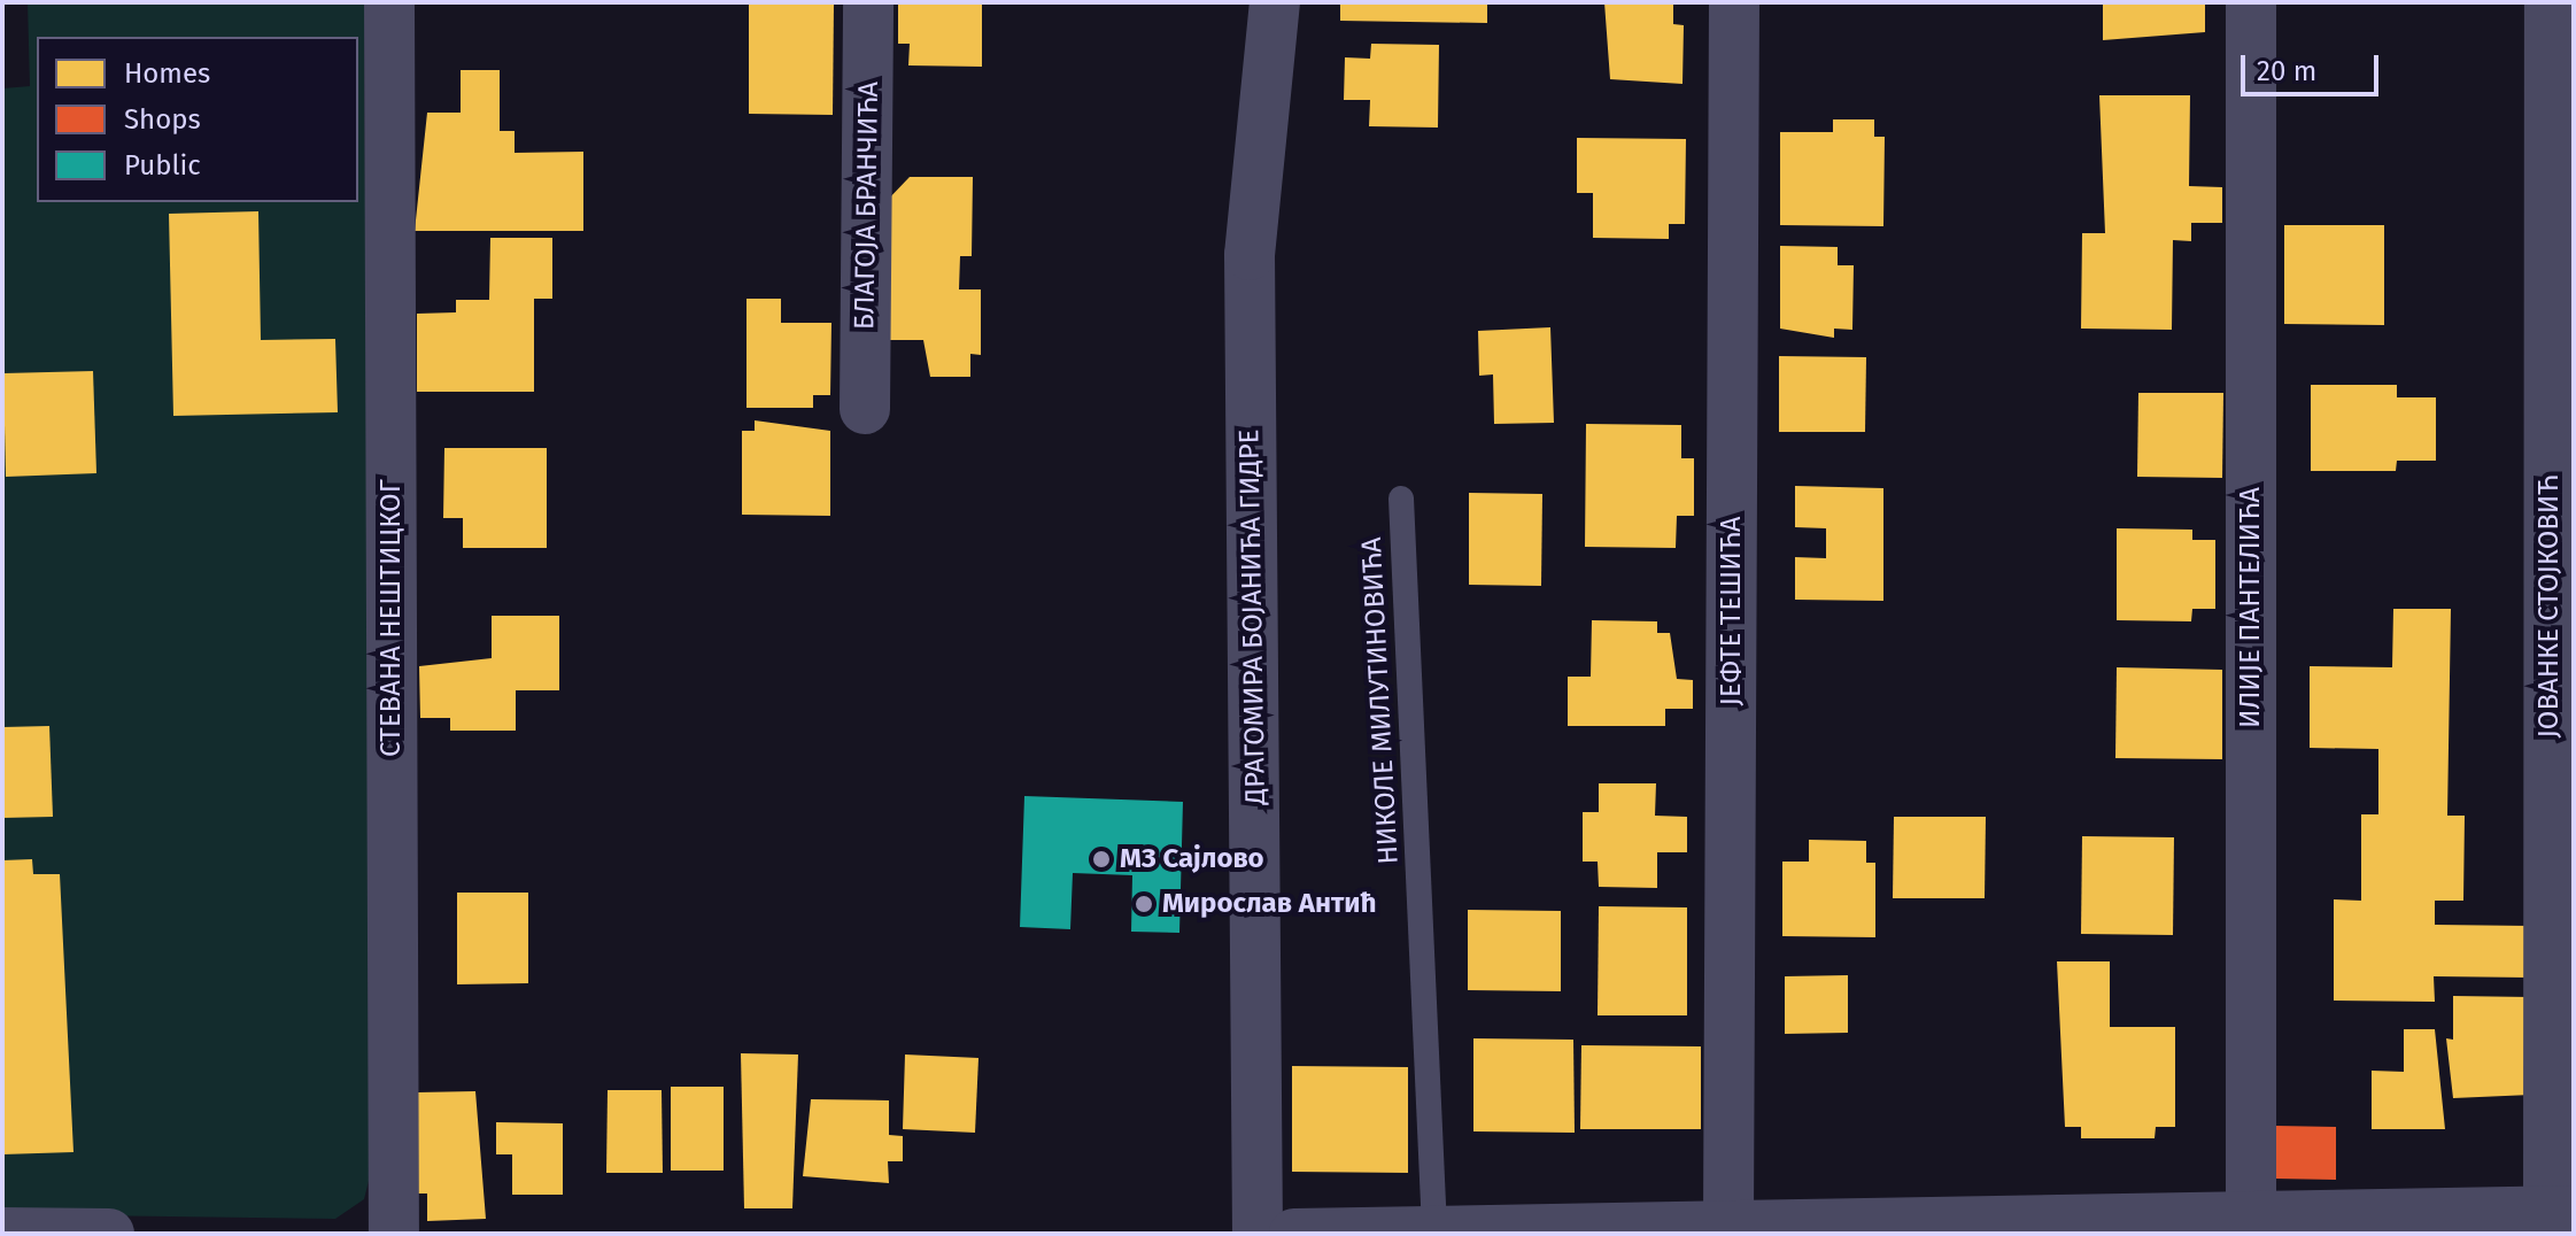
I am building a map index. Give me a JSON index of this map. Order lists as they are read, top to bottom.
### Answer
{
  "streets": {
    "street": [
      "БЛАГОЈА БРАНЧИЋА",
      "ЈОВАНКЕ СТОЈКОВИЋ",
      "ИЛИЈЕ ПАНТЕЛИЋА",
      "ЈЕФТЕ ТЕШИЋА",
      "ДРАГОМИРА БОЈАНИЋА ГИДРЕ",
      "СТЕВАНА НЕШТИЦКОГ"
    ],
    "lane": ["НИКОЛЕ МИЛУТИНОВИЋА"]
  },
  "places": ["МЗ Сајлово", "Мирослав Антић"],
  "legend": ["Homes", "Shops", "Public"],
  "scale_bar": "20 m"
}
